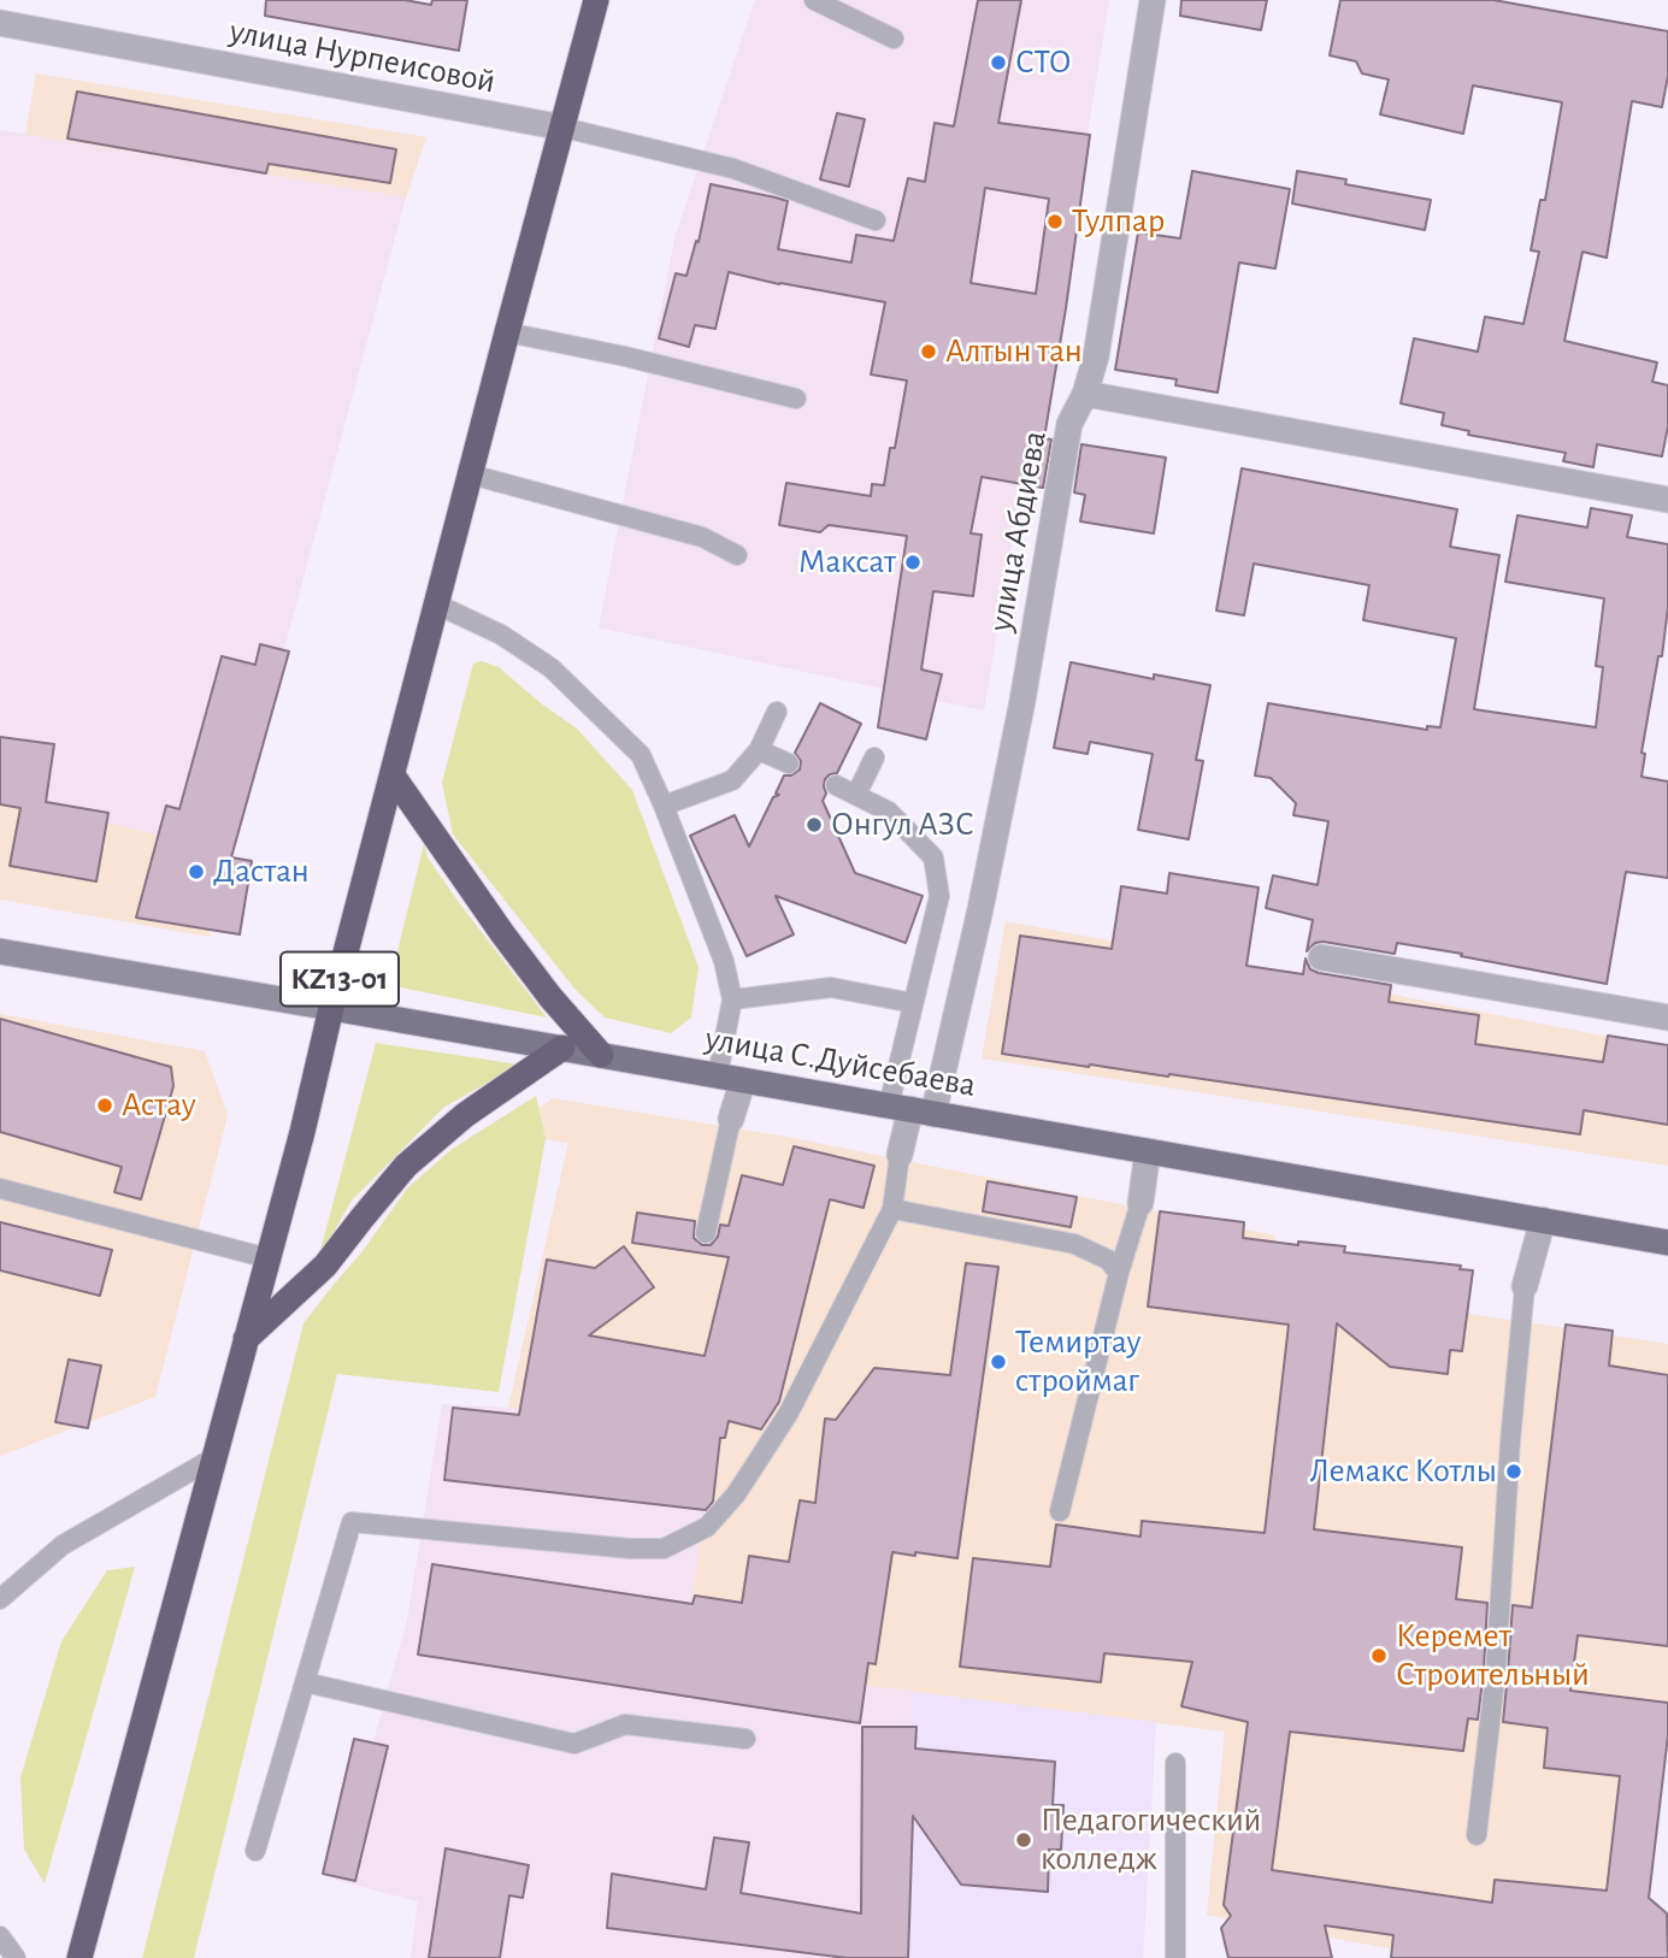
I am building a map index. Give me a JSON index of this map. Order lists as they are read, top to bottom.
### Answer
{
  "streets": {
    "highway": ["KZ13-01"],
    "main road": ["улица С.Дуйсебаева"],
    "street": ["улица Нурпеисовой", "улица Абдиева"]
  },
  "crossings": [
    ["улица Нурпеисовой", "KZ13-01"],
    ["улица Абдиева", "улица С.Дуйсебаева"],
    ["KZ13-01", "улица С.Дуйсебаева"]
  ],
  "places": [
    "СТО",
    "Тулпар",
    "Алтын тан",
    "Максат",
    "Онгул АЗС",
    "Дастан",
    "Астау",
    "Темиртау строймаг",
    "Лемакс Котлы",
    "Керемет Строительный",
    "Педагогический колледж"
  ]
}
